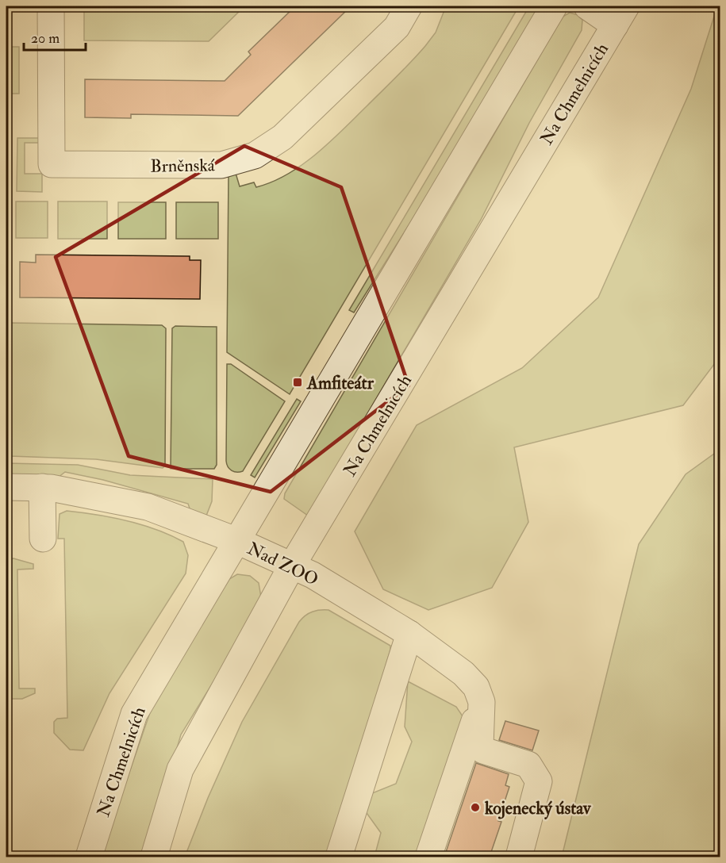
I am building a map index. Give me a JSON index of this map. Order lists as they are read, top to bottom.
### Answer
{
  "streets": {
    "street": ["Na Chmelnicích", "Brněnská", "Nad ZOO"]
  },
  "crossings": [
    ["Na Chmelnicích", "Nad ZOO"]
  ],
  "places": {
    "transit": ["Amfiteátr"],
    "other": ["kojenecký ústav"]
  },
  "scale_bar": "20 m"
}
